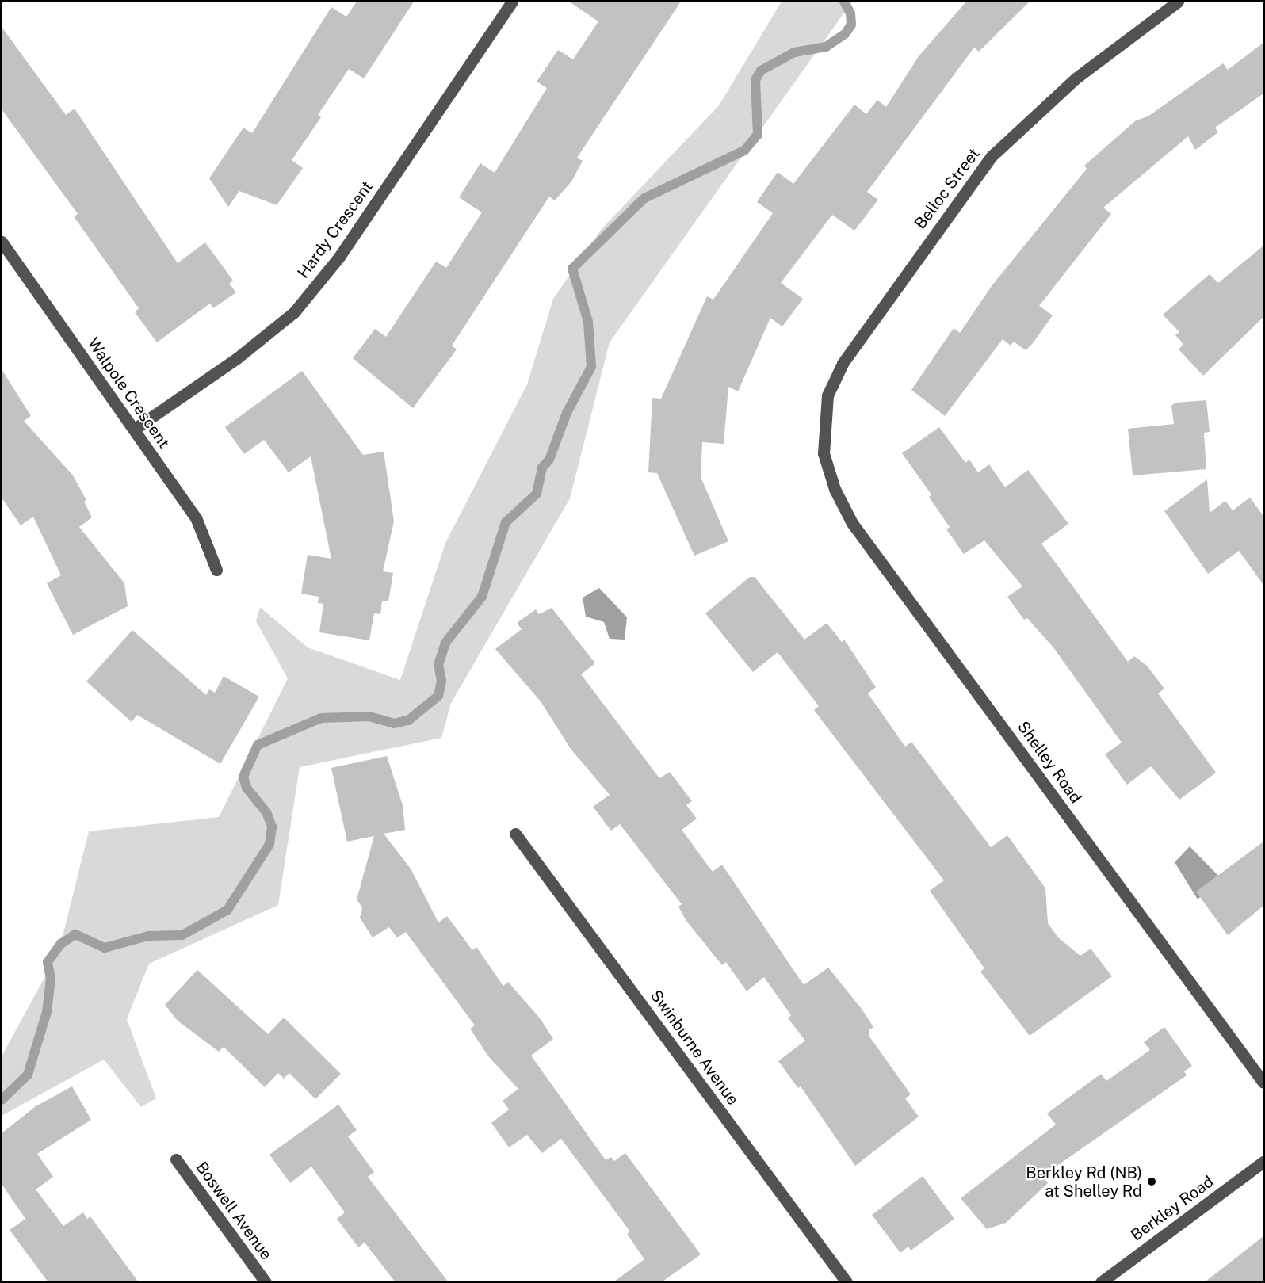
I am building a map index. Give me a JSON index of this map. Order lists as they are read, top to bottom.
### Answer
{
  "streets": {
    "street": [
      "Belloc Street",
      "Hardy Crescent",
      "Walpole Crescent",
      "Shelley Road",
      "Swinburne Avenue",
      "Berkley Road",
      "Boswell Avenue"
    ]
  },
  "crossings": [
    ["Belloc Street", "Shelley Road"],
    ["Hardy Crescent", "Walpole Crescent"]
  ],
  "places": ["Berkley Rd (NB) at Shelley Rd"]
}
